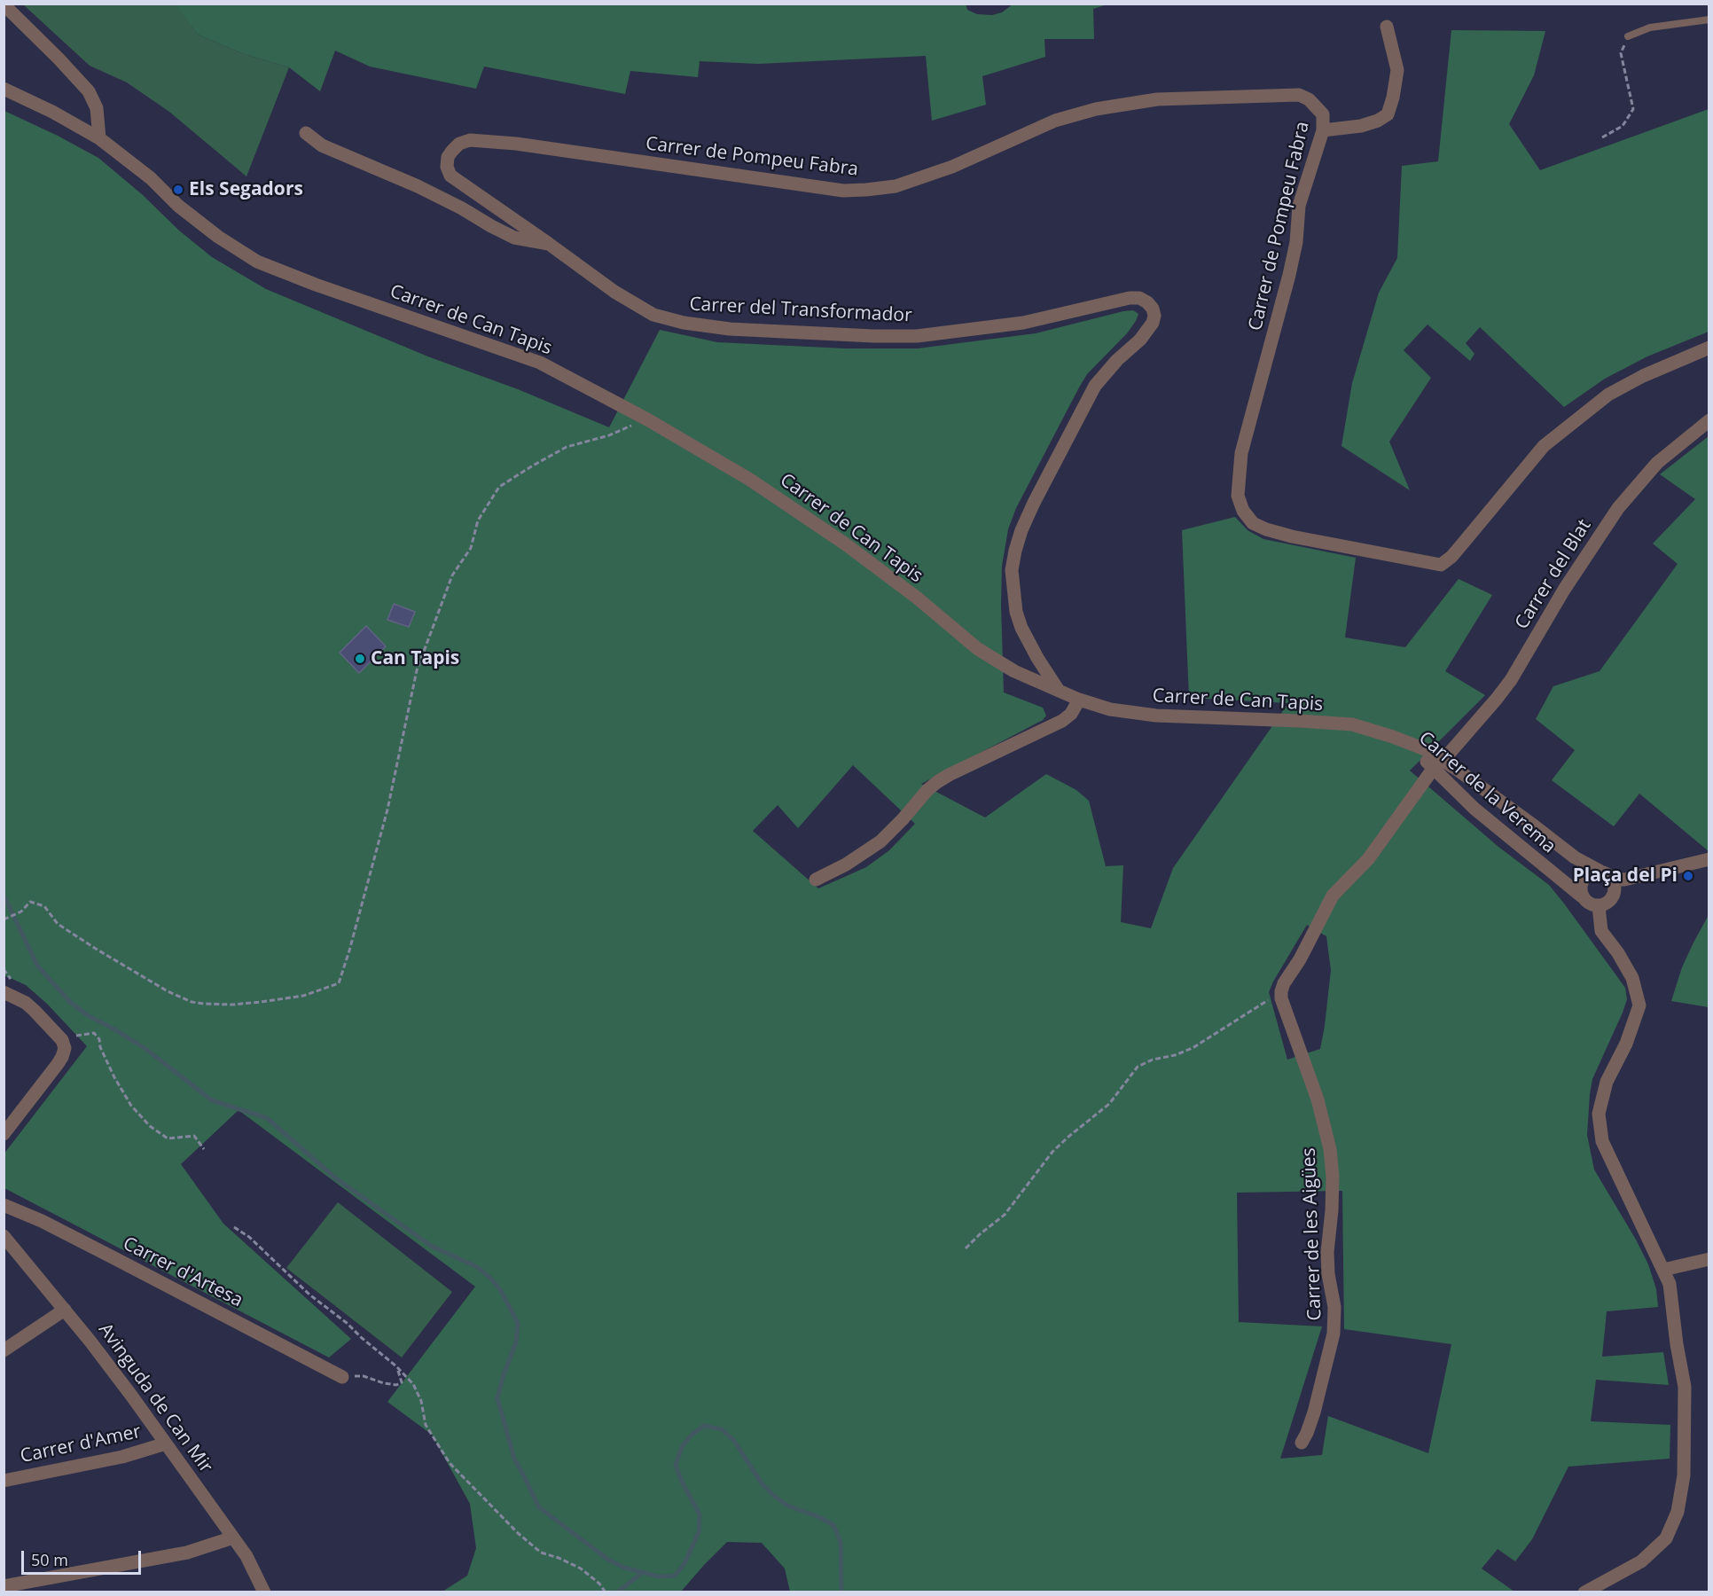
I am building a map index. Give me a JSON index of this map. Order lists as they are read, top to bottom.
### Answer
{
  "streets": {
    "street": [
      "Carrer de Pompeu Fabra",
      "Carrer del Transformador",
      "Carrer de Can Tapis",
      "Carrer del Blat",
      "Carrer de la Verema",
      "Carrer de les Aigües",
      "Carrer d'Artesa",
      "Avinguda de Can Mir",
      "Carrer d'Amer"
    ]
  },
  "crossings": [
    ["Carrer de Pompeu Fabra", "Carrer del Transformador"],
    ["Carrer del Transformador", "Carrer de Can Tapis"],
    ["Carrer de Can Tapis", "Carrer del Blat"],
    ["Carrer de Can Tapis", "Carrer de la Verema"],
    ["Carrer del Blat", "Carrer de la Verema"],
    ["Avinguda de Can Mir", "Carrer d'Amer"]
  ],
  "places": ["Els Segadors", "Can Tapis", "Plaça del Pi"],
  "scale_bar": "50 m"
}
